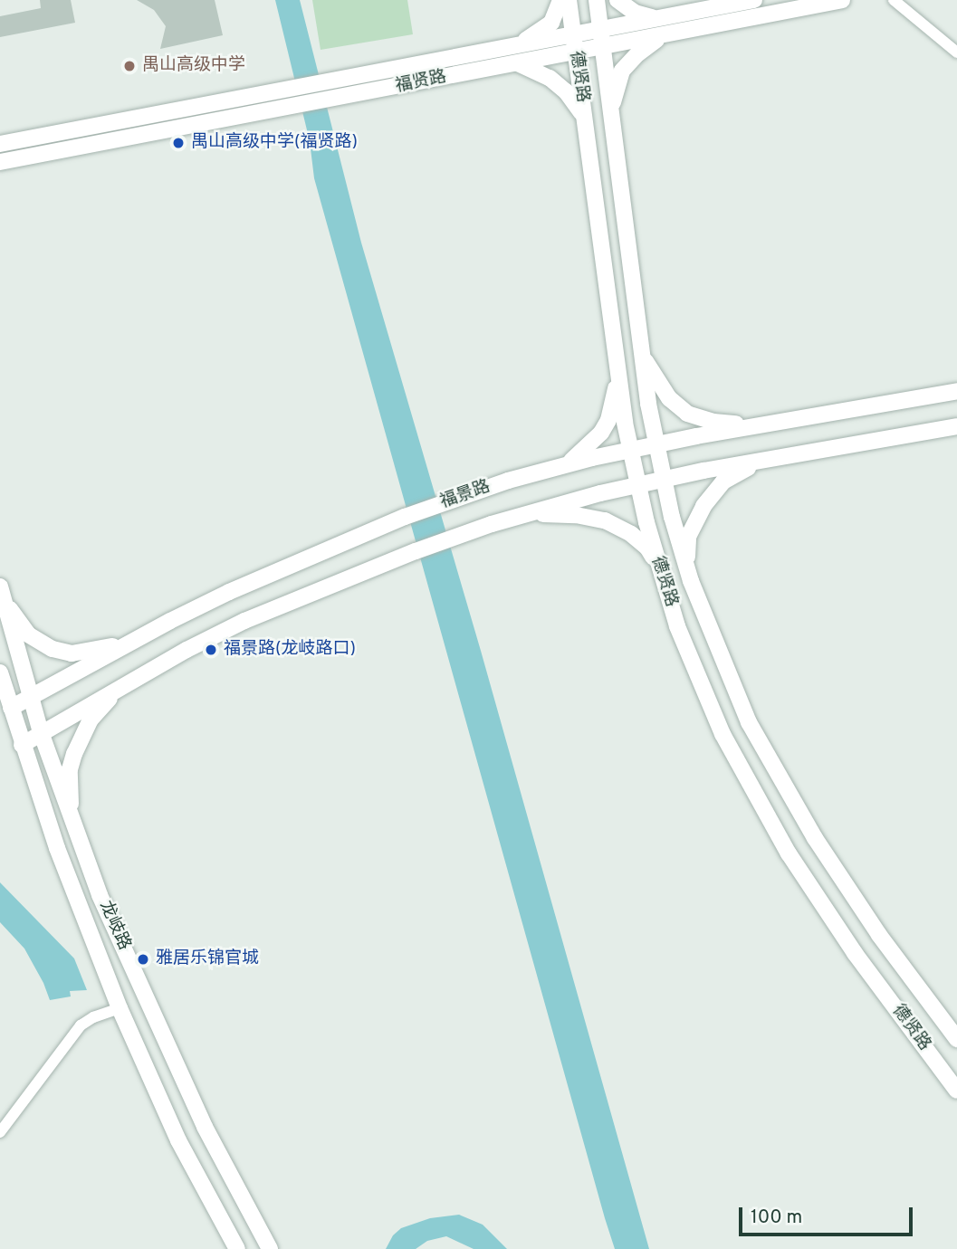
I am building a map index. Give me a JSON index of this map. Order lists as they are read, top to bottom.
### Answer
{
  "streets": {
    "street": [
      "德贤路",
      "福贤路",
      "福景路",
      "龙岐路"
    ]
  },
  "crossings": [
    ["德贤路", "福贤路"],
    ["德贤路", "福景路"],
    ["福景路", "龙岐路"]
  ],
  "places": [
    "禺山高级中学",
    "禺山高级中学(福贤路)",
    "福景路(龙岐路口)",
    "雅居乐锦官城"
  ],
  "scale_bar": "100 m"
}
